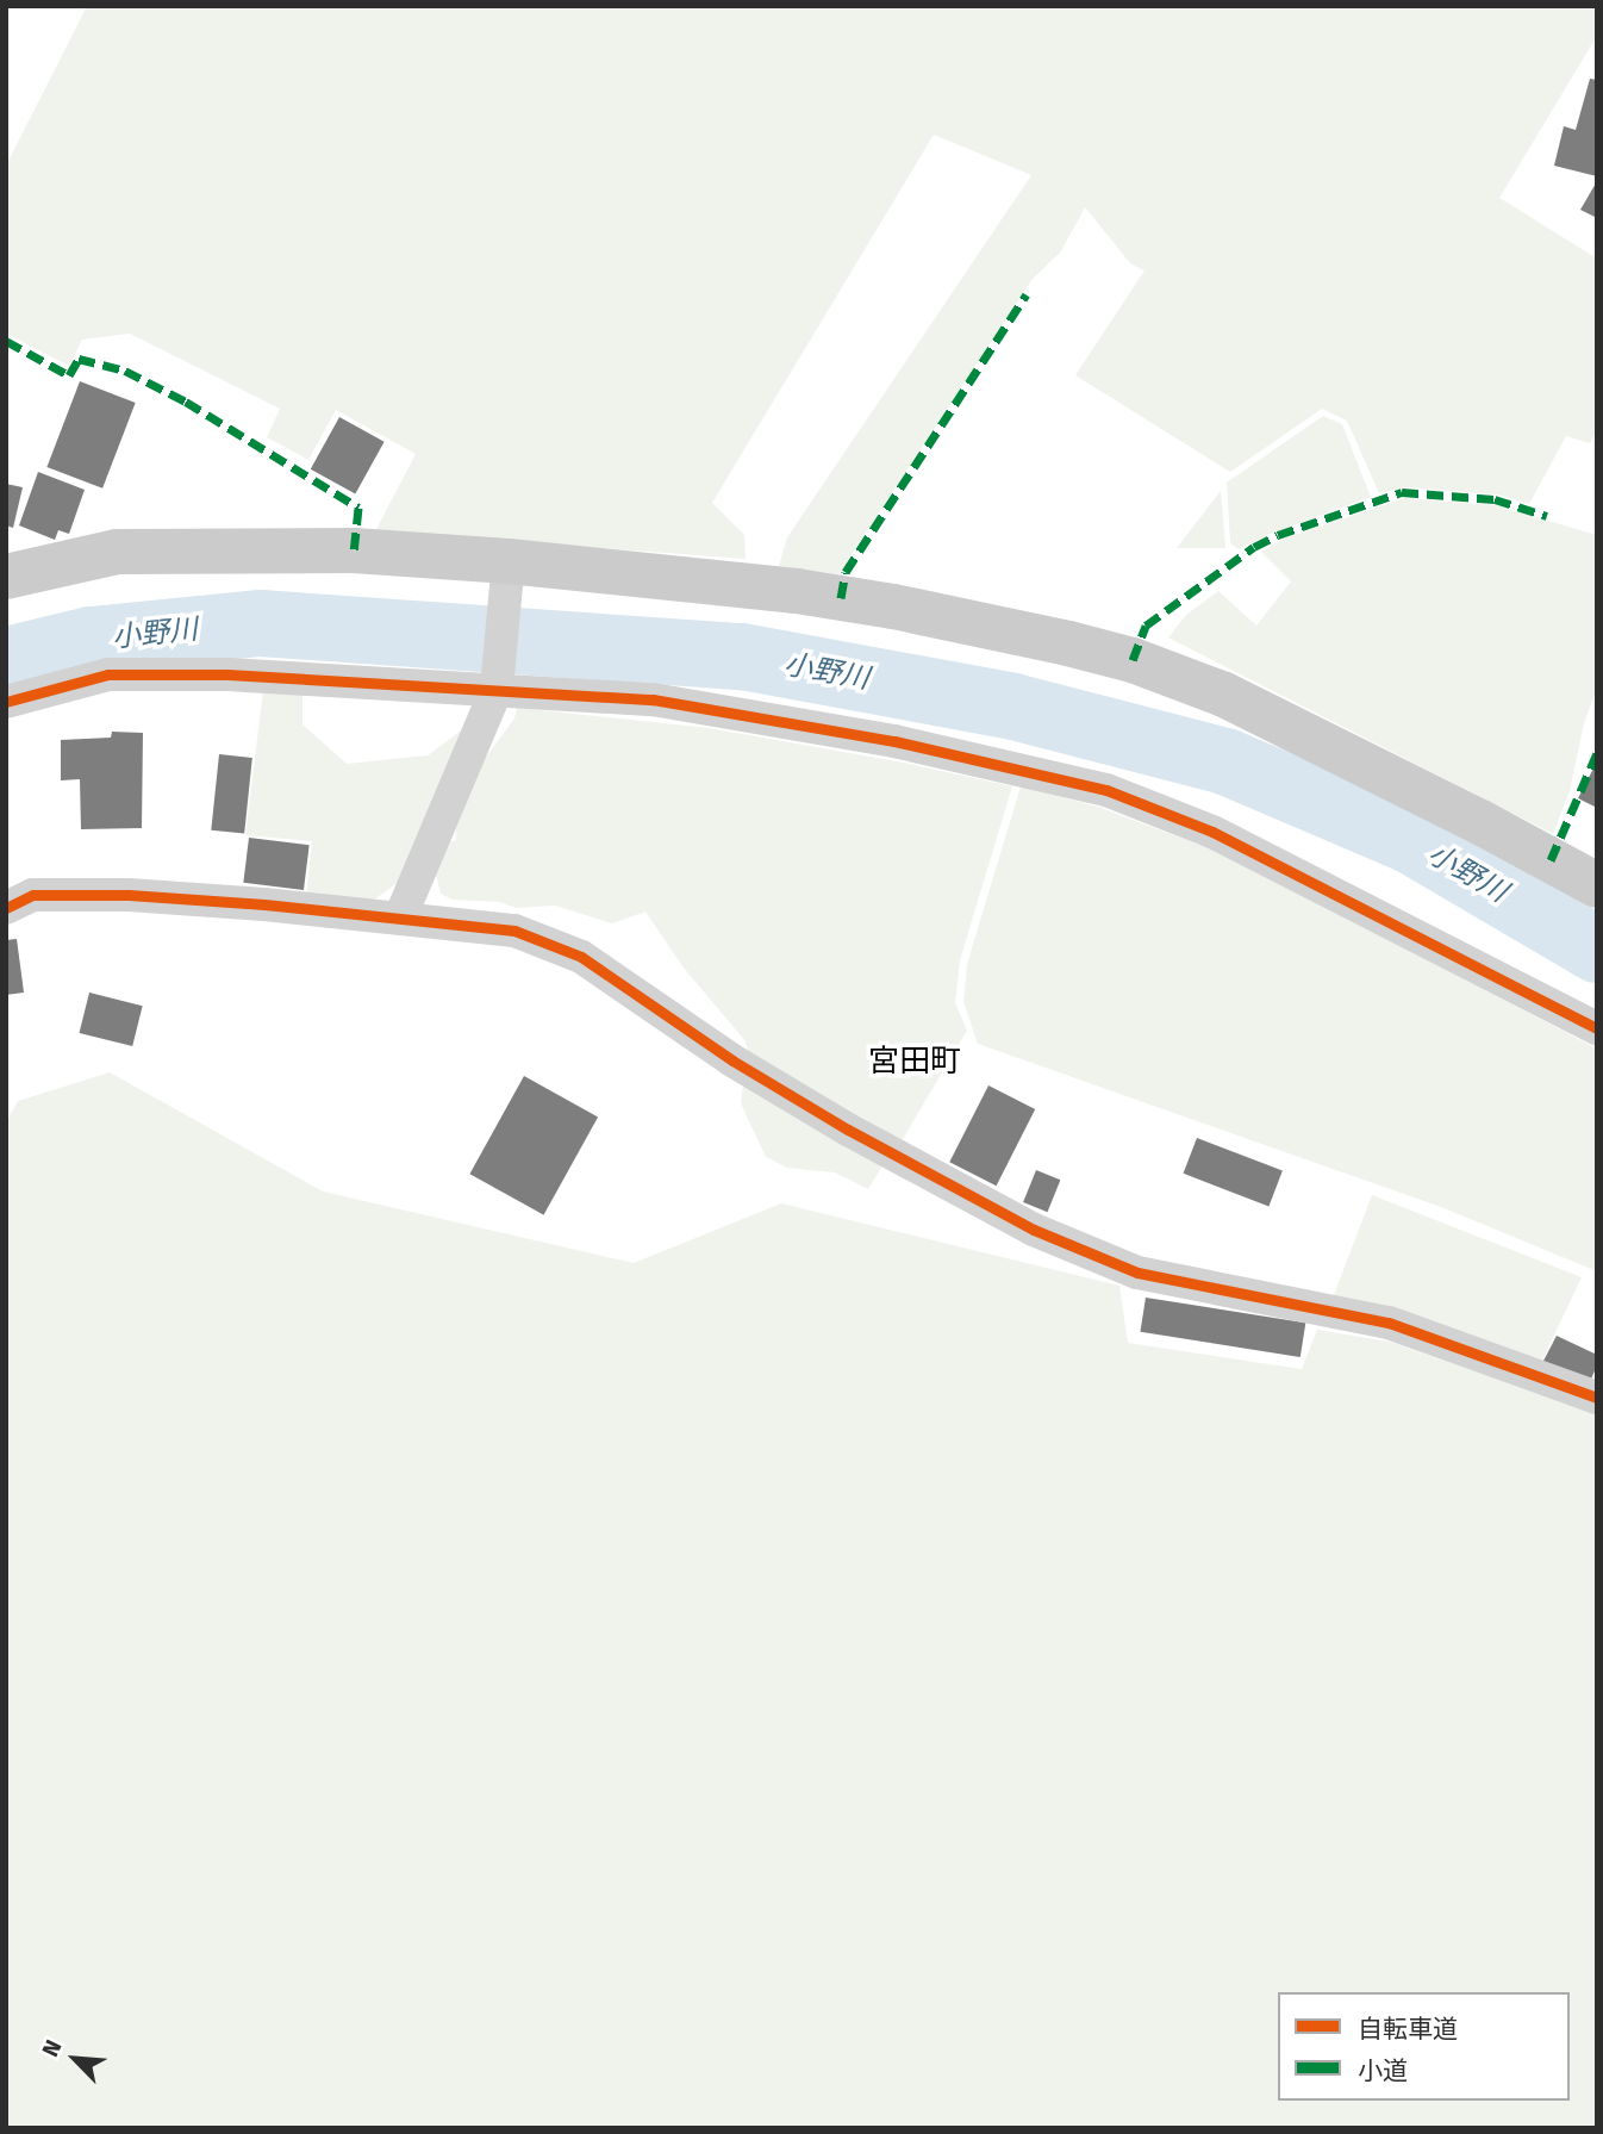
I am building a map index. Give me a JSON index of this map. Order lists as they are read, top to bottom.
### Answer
{
  "districts": ["宮田町"],
  "water": ["小野川"],
  "legend": ["自転車道", "小道"],
  "north": "top left"
}
